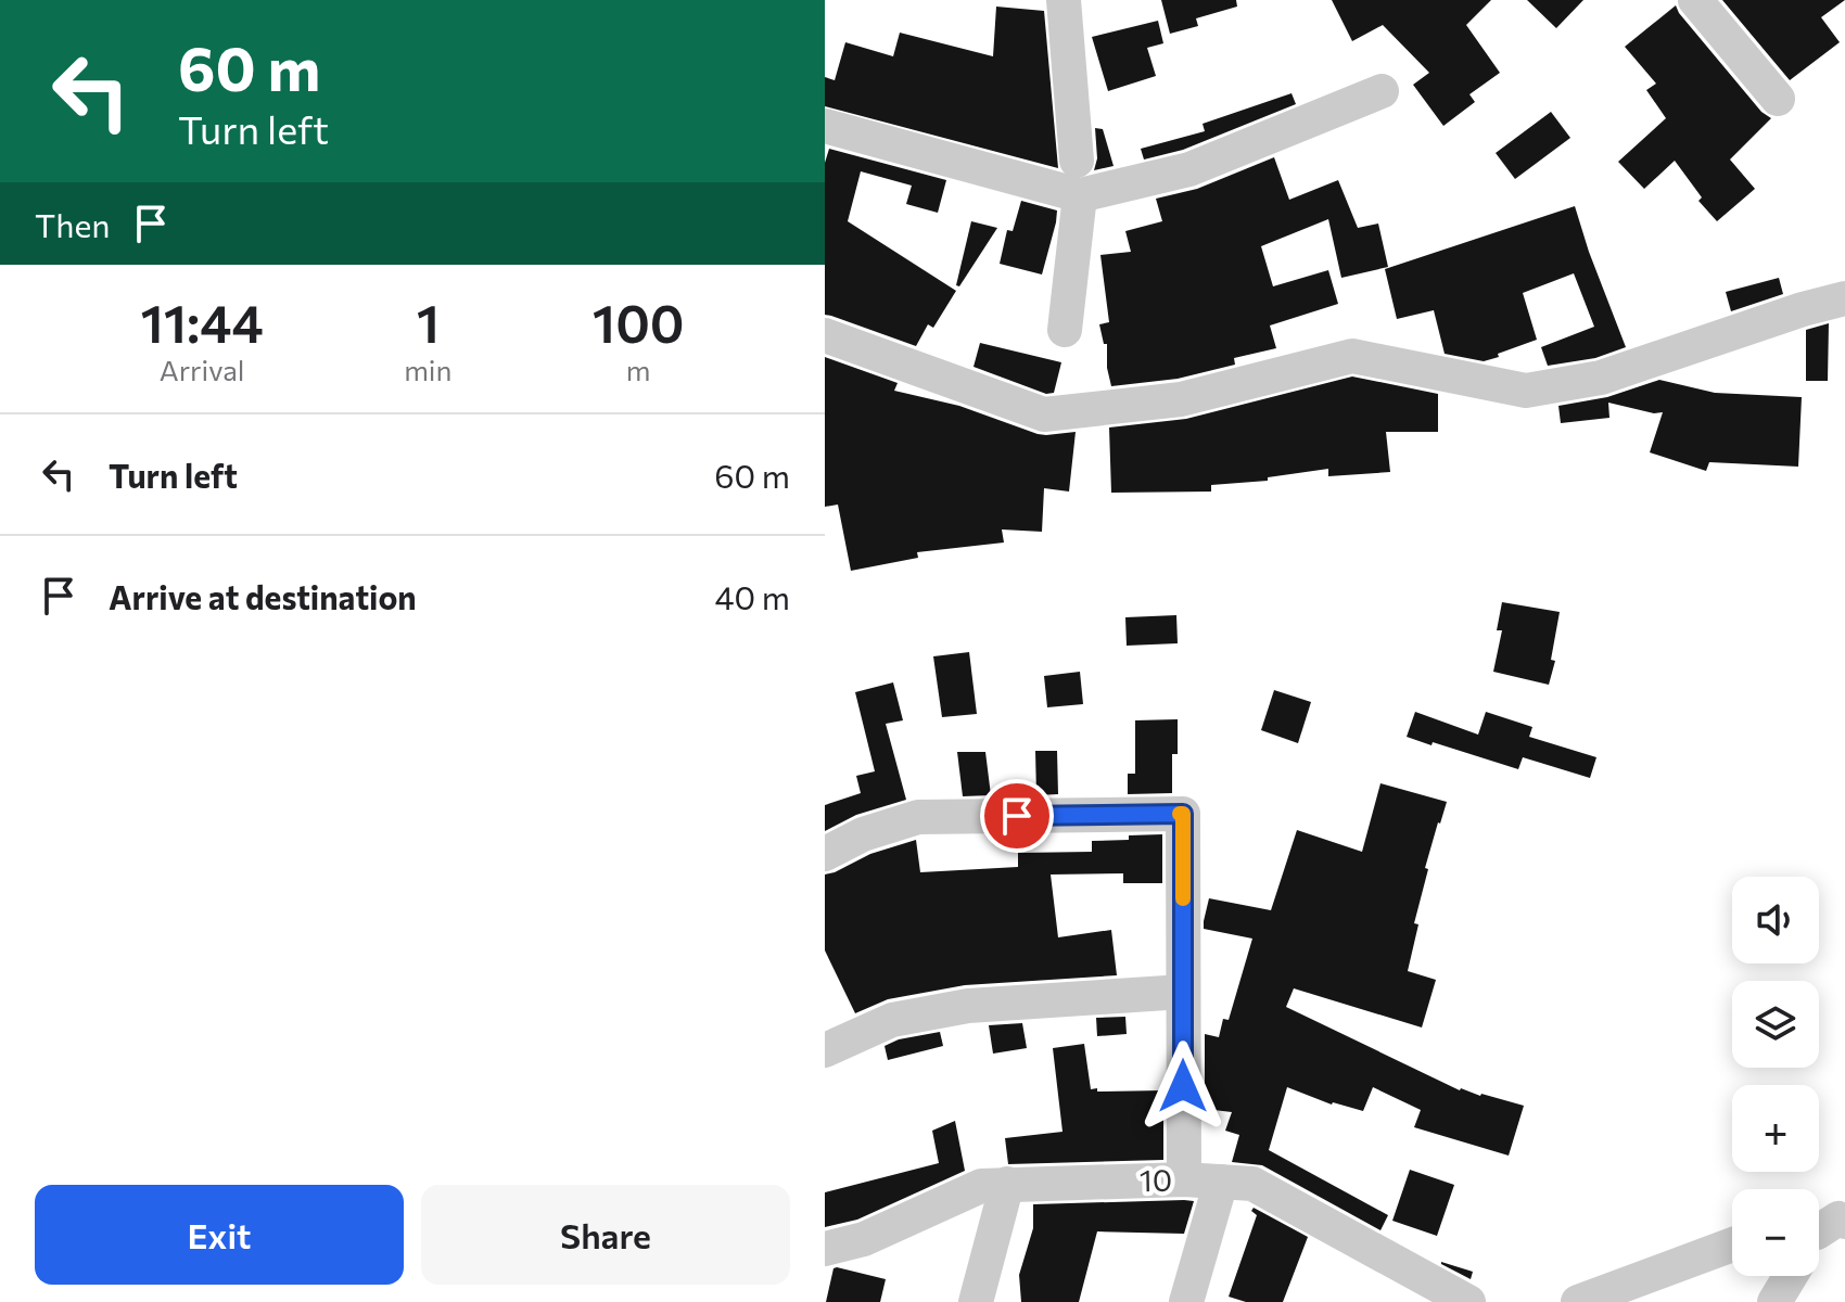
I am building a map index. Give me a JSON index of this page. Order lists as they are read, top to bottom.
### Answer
{
  "streets": {
    "street": ["10"]
  },
  "page": {
    "turn": ["60 m", "Turn left"],
    "then": "Then",
    "eta": [
      "11:44",
      "Arrival",
      "1",
      "min",
      "100",
      "m"
    ],
    "list": [
      {
        "name": "Turn left",
        "value": "60 m"
      },
      {
        "name": "Arrive at destination",
        "value": "40 m"
      }
    ],
    "map_buttons": ["+", "−"],
    "buttons": ["Exit", "Share"]
  }
}
